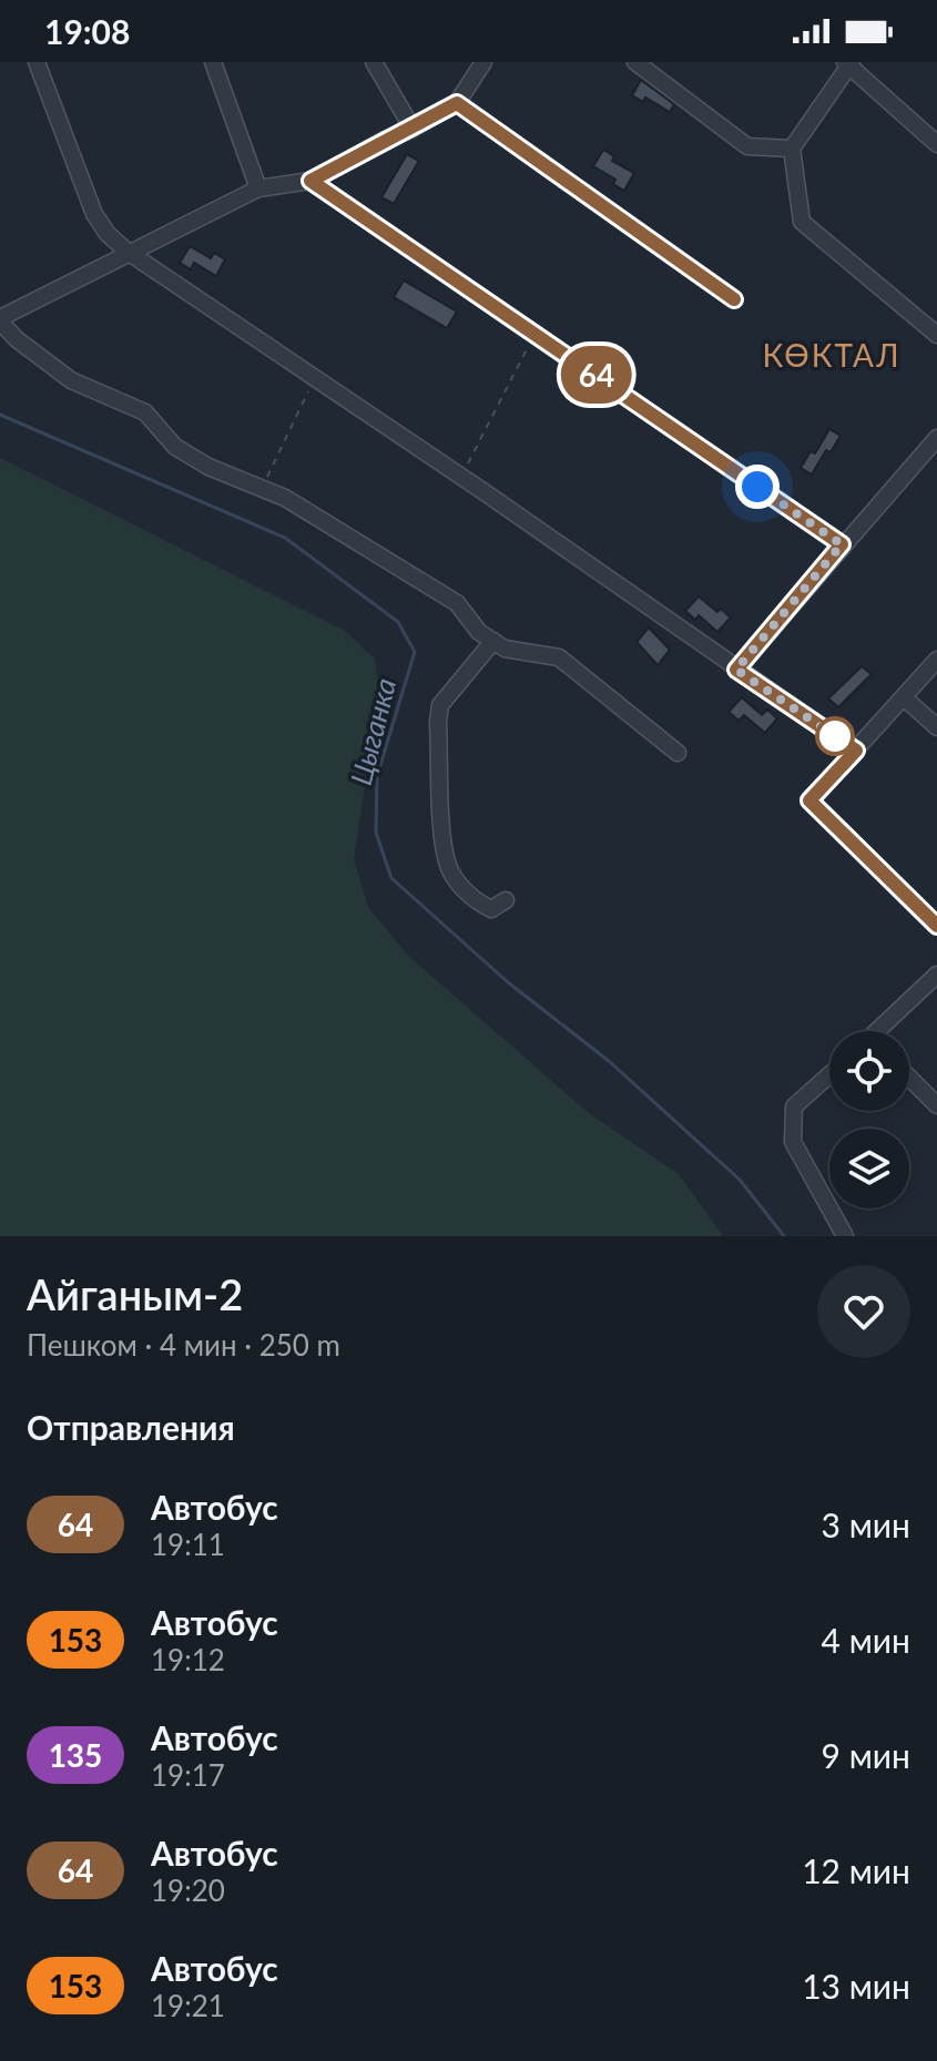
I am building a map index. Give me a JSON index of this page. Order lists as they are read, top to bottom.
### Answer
{
  "districts": ["КӨКТАЛ"],
  "water": ["Цыганка"],
  "lines": ["bus line 64"],
  "page": {
    "status": "19:08",
    "on_map": "64",
    "heading": [
      ["Айганым-2", "Пешком · 4 мин · 250 m"],
      "Отправления"
    ],
    "list": [
      {
        "mark": "64",
        "name": "Автобус",
        "note": "19:11",
        "value": "3 мин"
      },
      {
        "mark": "153",
        "name": "Автобус",
        "note": "19:12",
        "value": "4 мин"
      },
      {
        "mark": "135",
        "name": "Автобус",
        "note": "19:17",
        "value": "9 мин"
      },
      {
        "mark": "64",
        "name": "Автобус",
        "note": "19:20",
        "value": "12 мин"
      },
      {
        "mark": "153",
        "name": "Автобус",
        "note": "19:21",
        "value": "13 мин"
      }
    ]
  }
}
